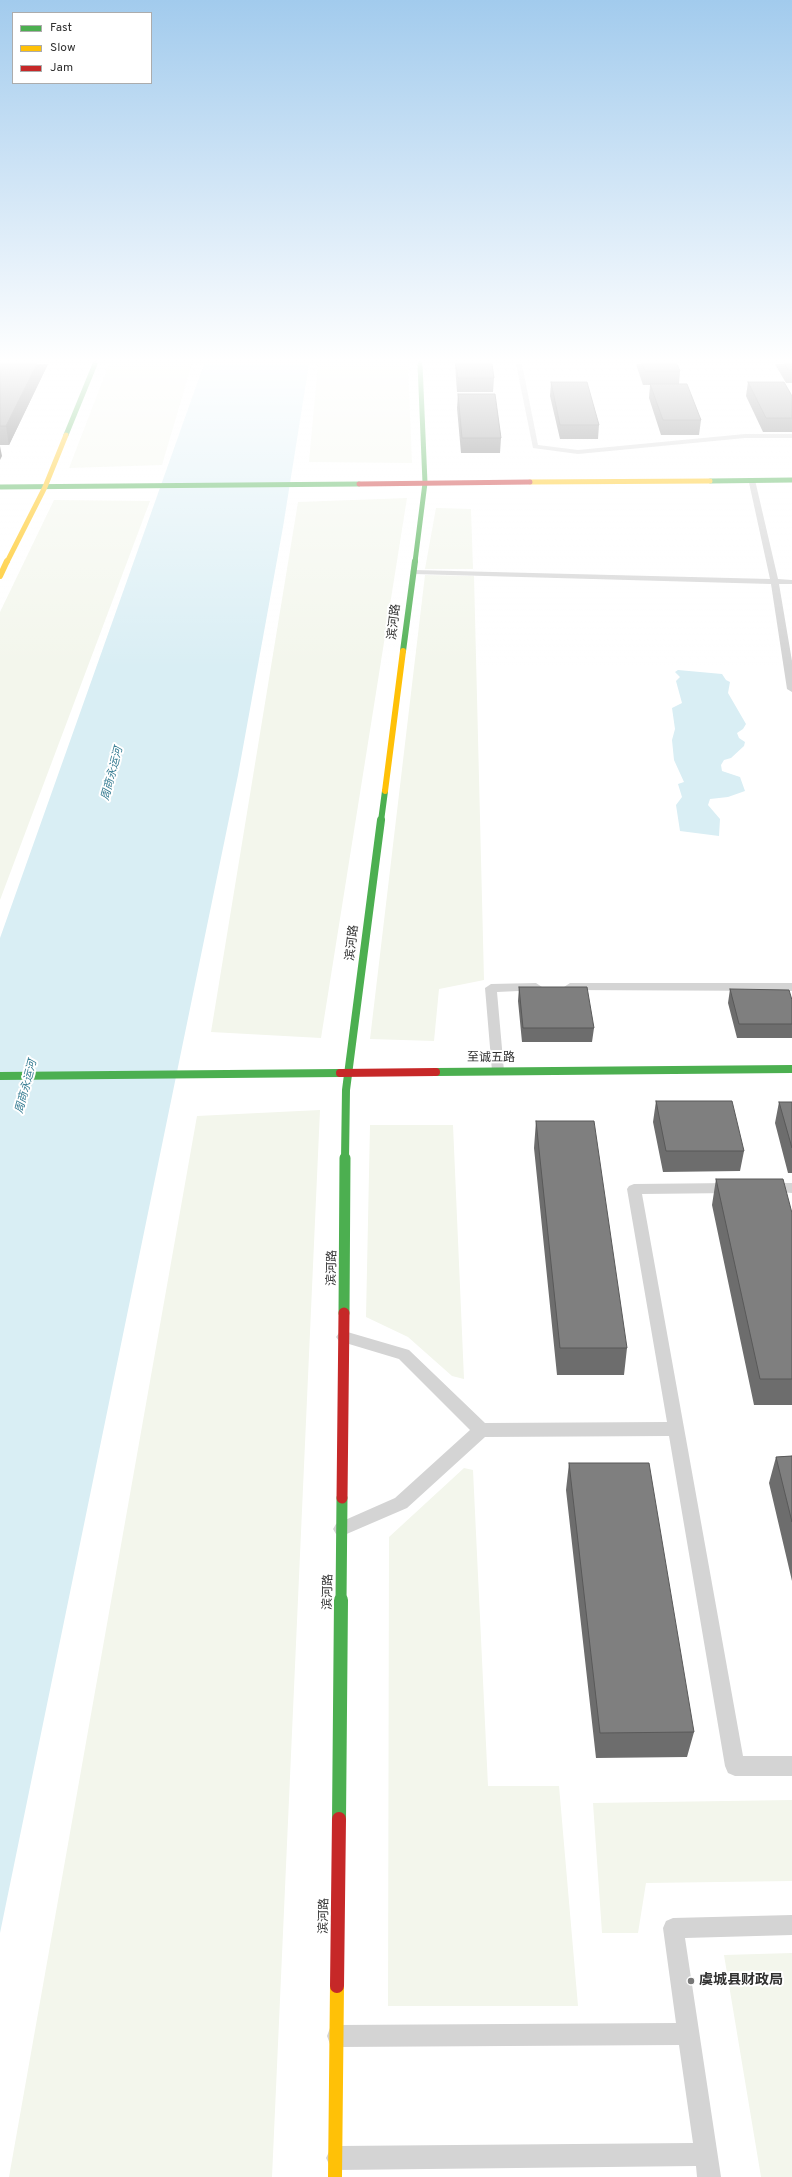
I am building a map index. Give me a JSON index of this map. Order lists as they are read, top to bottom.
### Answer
{
  "streets": {
    "street": ["滨河路", "至诚五路"]
  },
  "crossings": [
    ["滨河路", "至诚五路"]
  ],
  "water": ["周商永运河"],
  "places": ["虞城县财政局"],
  "legend": ["Fast", "Slow", "Jam"]
}
